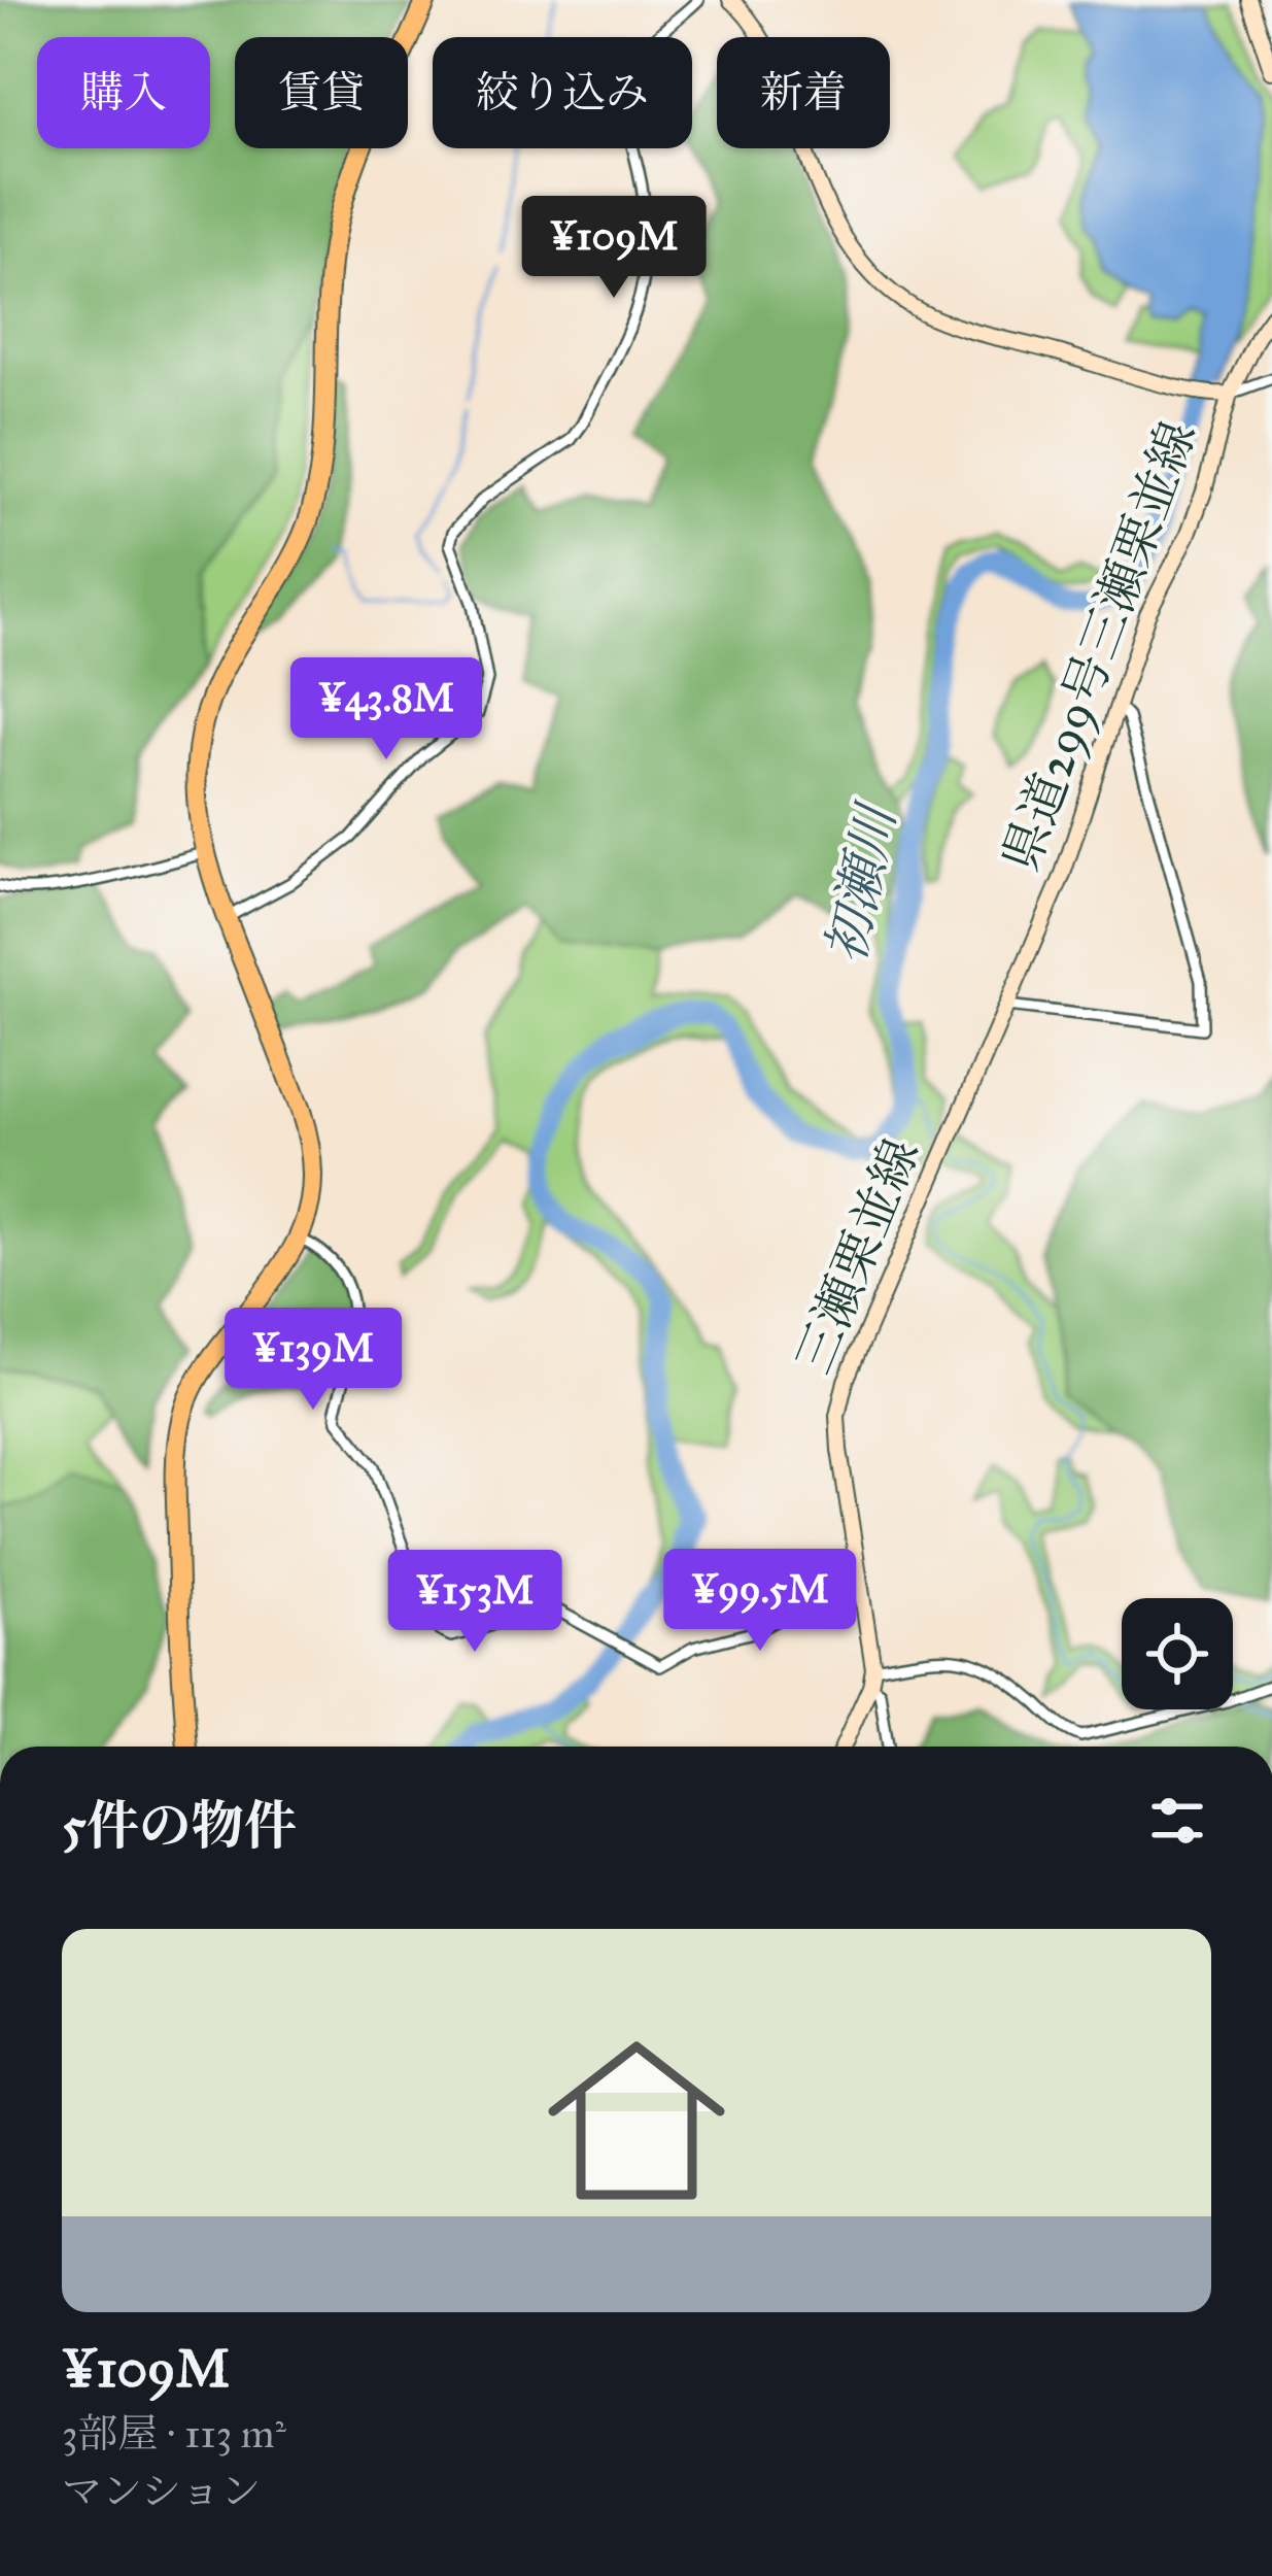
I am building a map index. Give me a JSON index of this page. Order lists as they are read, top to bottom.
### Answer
{
  "streets": {
    "main road": ["県道299号三瀬栗並線", "三瀬栗並線"]
  },
  "crossings": [
    ["県道299号三瀬栗並線", "三瀬栗並線"]
  ],
  "water": ["初瀬川"],
  "page": {
    "chip": [
      "購入",
      "賃貸",
      "絞り込み",
      "新着"
    ],
    "price": [
      "¥109M",
      "¥43.8M",
      "¥139M",
      "¥99.5M",
      "¥153M"
    ],
    "heading": "5件の物件",
    "list": [
      {
        "name": "¥109M",
        "note": "3部屋 · 113 m² · マンション"
      }
    ]
  }
}
